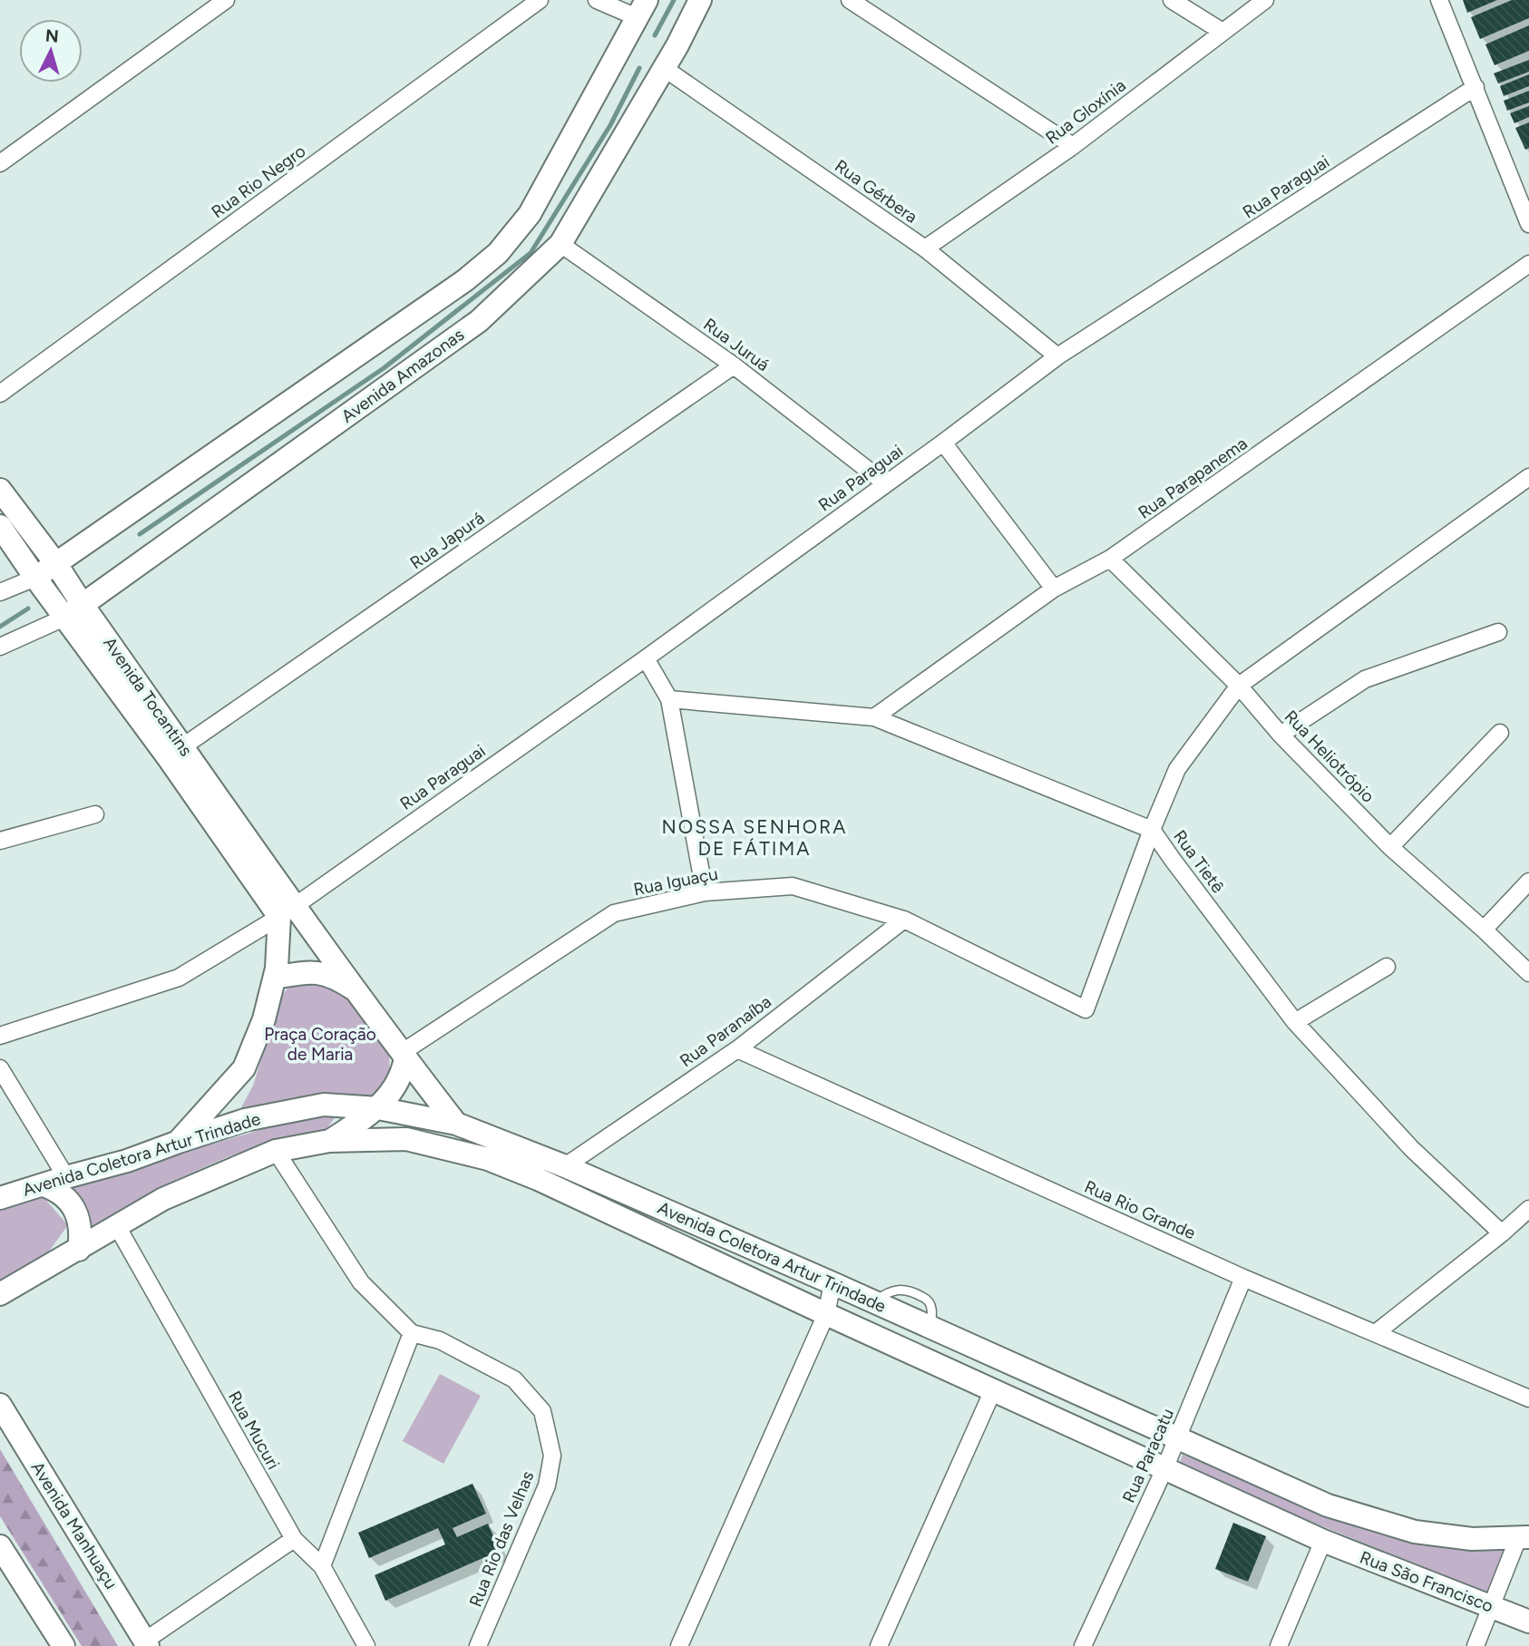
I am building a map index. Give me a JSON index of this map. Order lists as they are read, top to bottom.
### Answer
{
  "streets": {
    "street": [
      "Rua Gloxínia",
      "Rua Rio Negro",
      "Rua Paraguai",
      "Rua Gérbera",
      "Rua Juruá",
      "Avenida Amazonas",
      "Rua Parapanema",
      "Rua Japurá",
      "Avenida Tocantins",
      "Rua Heliotrópio",
      "Rua Tietê",
      "Rua Iguaçu",
      "Rua Paranaíba",
      "Avenida Coletora Artur Trindade",
      "Rua Rio Grande",
      "Rua Mucuri",
      "Rua Paracatu",
      "Avenida Manhuaçu",
      "Rua Rio das Velhas",
      "Rua São Francisco"
    ]
  },
  "crossings": [
    ["Rua Gloxínia", "Rua Gérbera"],
    ["Rua Paraguai", "Rua Gérbera"],
    ["Rua Paraguai", "Rua Juruá"],
    ["Rua Paraguai", "Avenida Tocantins"],
    ["Rua Gérbera", "Avenida Amazonas"],
    ["Rua Juruá", "Avenida Amazonas"],
    ["Rua Juruá", "Rua Japurá"],
    ["Avenida Amazonas", "Avenida Tocantins"],
    ["Rua Parapanema", "Rua Heliotrópio"],
    ["Rua Parapanema", "Rua Tietê"],
    ["Rua Japurá", "Avenida Tocantins"],
    ["Rua Tietê", "Rua Iguaçu"],
    ["Rua Iguaçu", "Rua Paranaíba"],
    ["Rua Paranaíba", "Avenida Coletora Artur Trindade"],
    ["Rua Paranaíba", "Rua Rio Grande"],
    ["Avenida Coletora Artur Trindade", "Rua Mucuri"],
    ["Avenida Coletora Artur Trindade", "Rua Paracatu"],
    ["Avenida Coletora Artur Trindade", "Rua Rio das Velhas"],
    ["Avenida Coletora Artur Trindade", "Rua São Francisco"],
    ["Rua Rio Grande", "Rua Paracatu"]
  ],
  "districts": ["NOSSA SENHORA DE FÁTIMA"],
  "parks": ["Praça Coração de Maria"],
  "north": "top"
}
